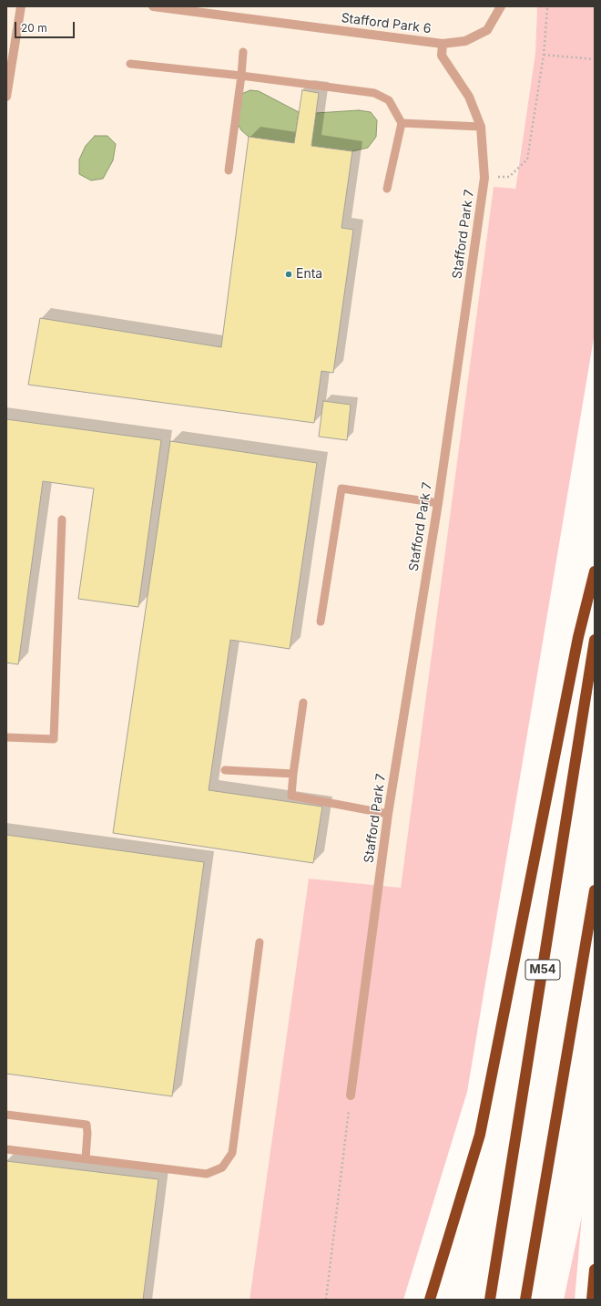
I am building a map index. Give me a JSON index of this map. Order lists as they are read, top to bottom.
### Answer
{
  "streets": {
    "highway": ["M54"],
    "street": ["Stafford Park 6", "Stafford Park 7"]
  },
  "crossings": [
    ["Stafford Park 6", "Stafford Park 7"]
  ],
  "places": ["Enta"],
  "scale_bar": "20 m"
}
